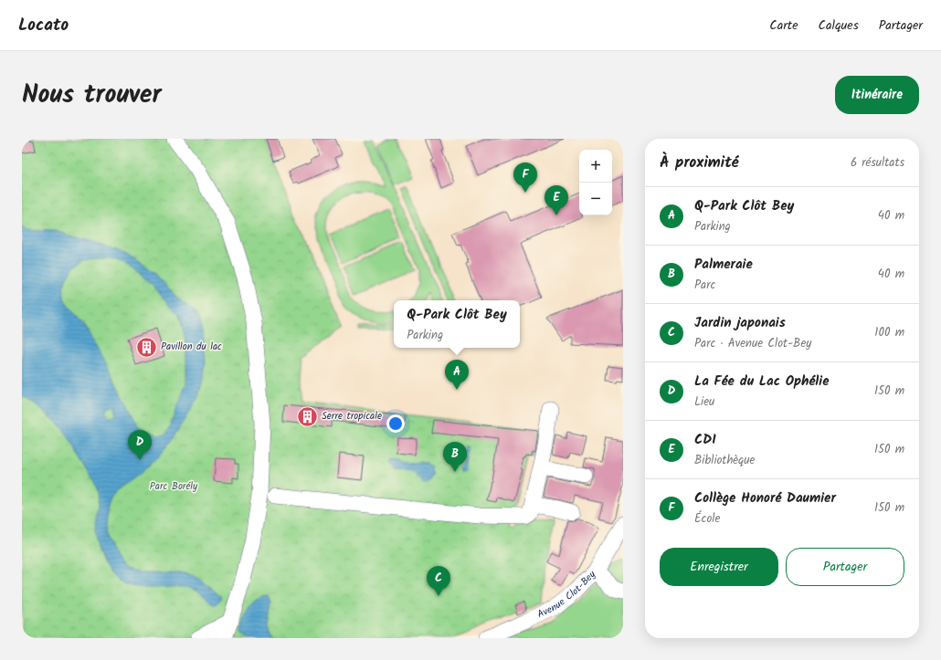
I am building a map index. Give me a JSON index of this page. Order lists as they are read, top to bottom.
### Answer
{
  "streets": {
    "street": ["Avenue Clot-Bey"]
  },
  "parks": ["Parc Borély"],
  "places": {
    "building": ["Pavillon du lac", "Serre tropicale"]
  },
  "page": {
    "header": "Locato",
    "nav": ["Carte", "Calques", "Partager"],
    "title": "Nous trouver",
    "buttons": [
      "Itinéraire",
      ["Enregistrer", "Partager"]
    ],
    "heading": ["À proximité", "6 résultats"],
    "map_buttons": ["+", "−"],
    "pins": [
      "F",
      "E",
      "A",
      "D",
      "B",
      "C"
    ],
    "list": [
      {
        "mark": "A",
        "name": "Q-Park Clôt Bey",
        "note": "Parking",
        "value": "40 m"
      },
      {
        "mark": "B",
        "name": "Palmeraie",
        "note": "Parc",
        "value": "40 m"
      },
      {
        "mark": "C",
        "name": "Jardin japonais",
        "note": "Parc · Avenue Clot-Bey",
        "value": "100 m"
      },
      {
        "mark": "D",
        "name": "La Fée du Lac Ophélie",
        "note": "Lieu",
        "value": "150 m"
      },
      {
        "mark": "E",
        "name": "CDI",
        "note": "Bibliothèque",
        "value": "150 m"
      },
      {
        "mark": "F",
        "name": "Collège Honoré Daumier",
        "note": "École",
        "value": "150 m"
      }
    ],
    "popup": ["Q-Park Clôt Bey", "Parking"]
  }
}
